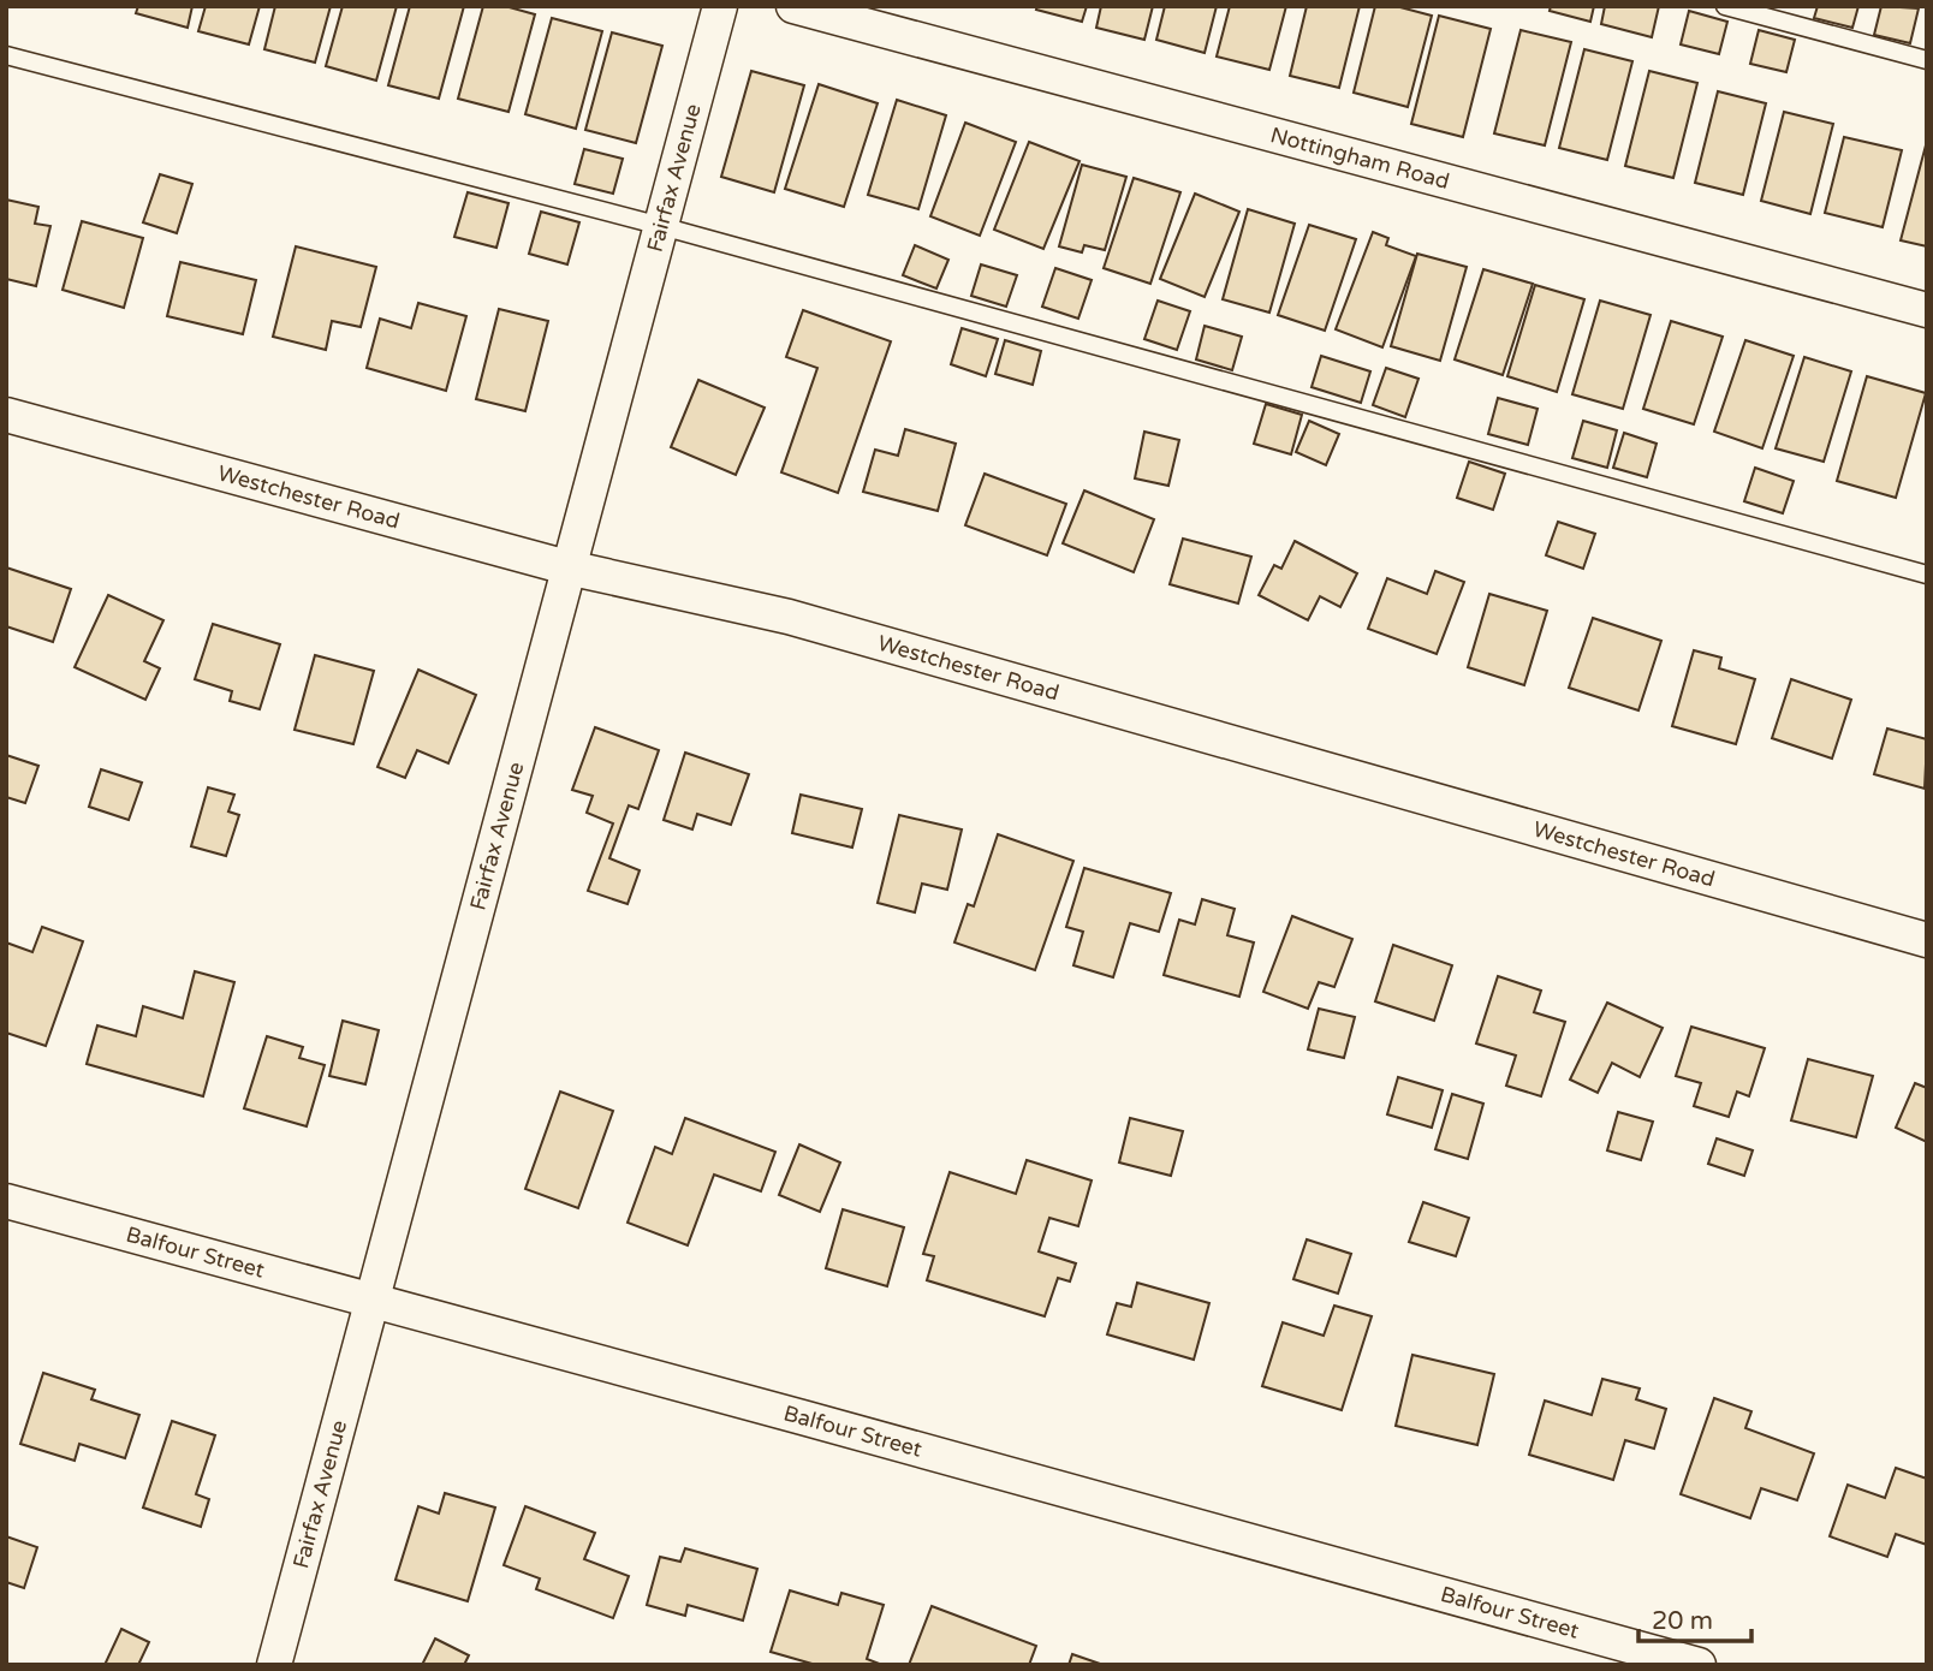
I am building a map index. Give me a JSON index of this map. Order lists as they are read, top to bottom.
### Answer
{
  "streets": {
    "street": [
      "Nottingham Road",
      "Fairfax Avenue",
      "Westchester Road",
      "Balfour Street"
    ]
  },
  "crossings": [
    ["Fairfax Avenue", "Westchester Road"],
    ["Fairfax Avenue", "Balfour Street"]
  ],
  "scale_bar": "20 m"
}
